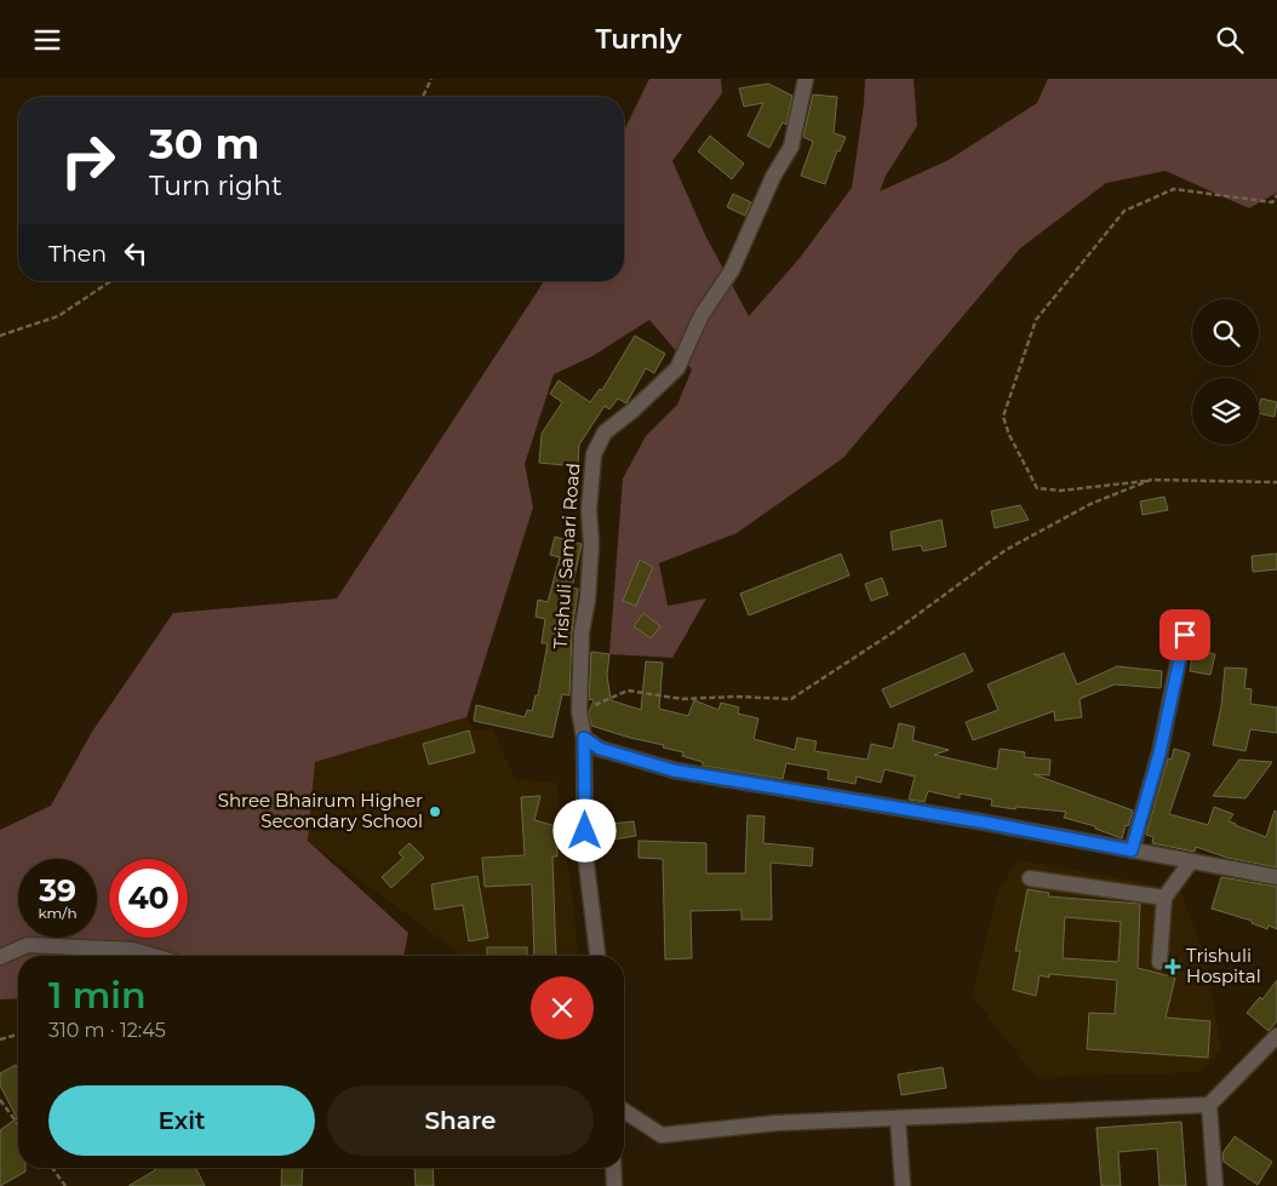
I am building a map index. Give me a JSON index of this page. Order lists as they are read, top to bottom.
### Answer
{
  "streets": {
    "street": ["Trishuli Samari Road"]
  },
  "places": {
    "other": ["Shree Bhairum Higher Secondary School"],
    "health": ["Trishuli Hospital"]
  },
  "page": {
    "header": "Turnly",
    "turn": ["30 m", "Turn right"],
    "then": "Then",
    "speed": "39 km/h",
    "limit": "40",
    "heading": ["1 min", "310 m · 12:45"],
    "buttons": ["Exit", "Share"]
  }
}
